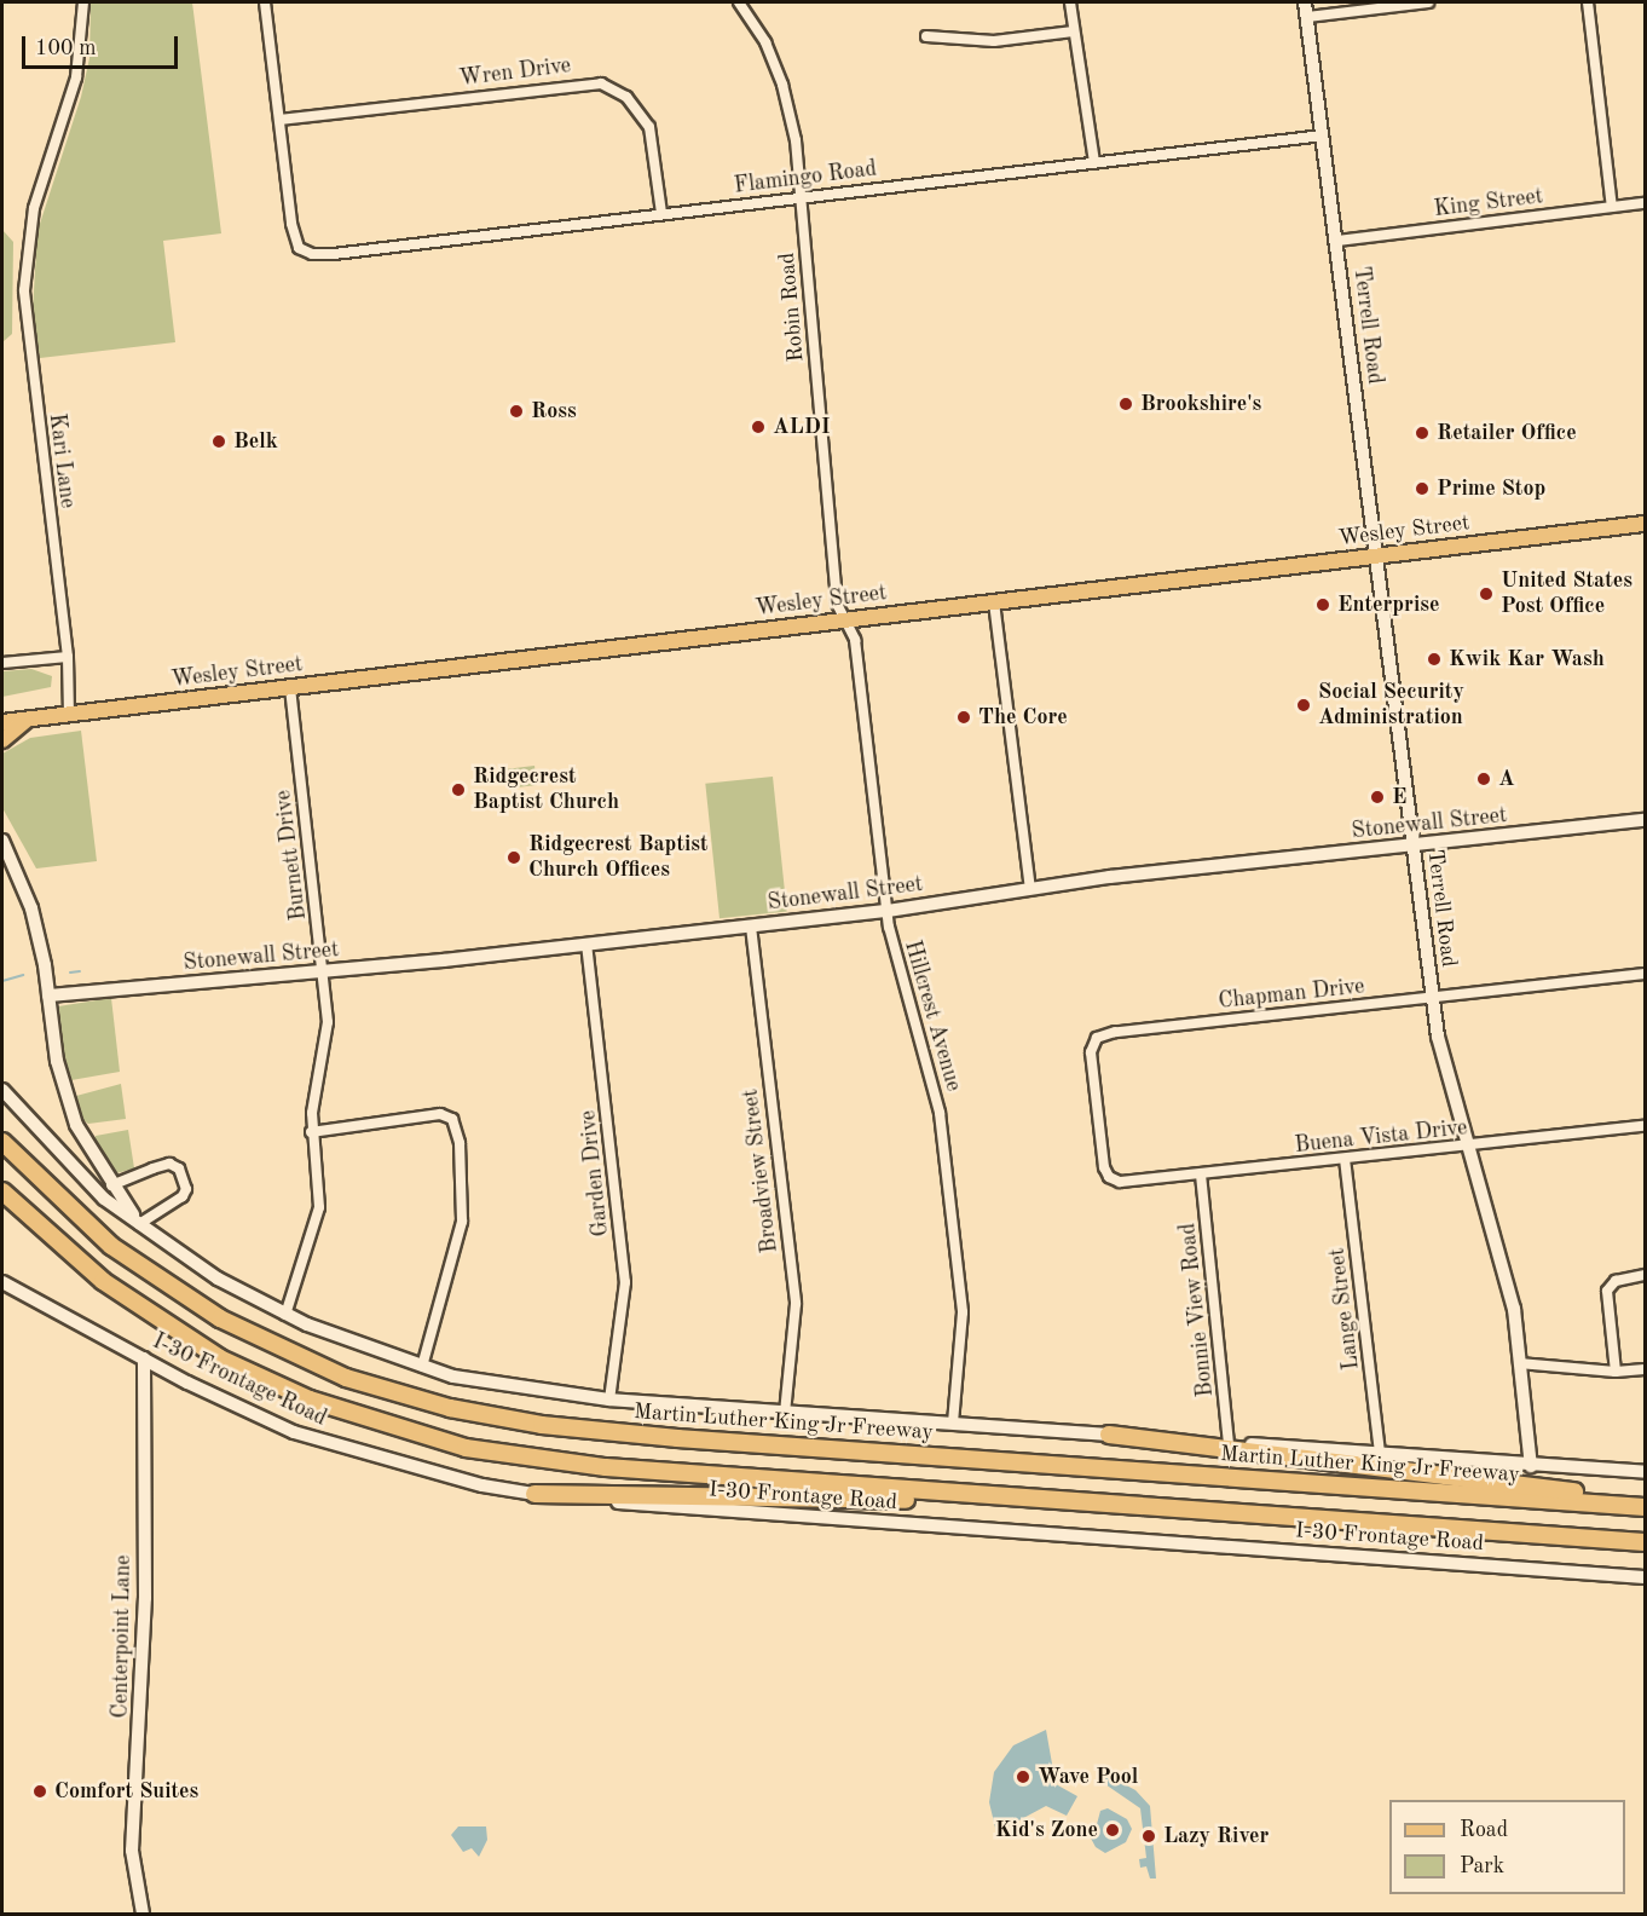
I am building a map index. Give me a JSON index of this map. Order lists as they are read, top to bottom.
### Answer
{
  "streets": {
    "highway": ["Martin Luther King Jr Freeway"],
    "main road": [
      "Terrell Road",
      "Wesley Street",
      "Stonewall Street",
      "I-30 Frontage Road",
      "Centerpoint Lane"
    ],
    "street": [
      "Wren Drive",
      "Flamingo Road",
      "King Street",
      "Robin Road",
      "Kari Lane",
      "Burnett Drive",
      "Chapman Drive",
      "Hillcrest Avenue",
      "Buena Vista Drive",
      "Broadview Street",
      "Garden Drive",
      "Lange Street",
      "Bonnie View Road"
    ]
  },
  "crossings": [
    ["Wren Drive", "Flamingo Road"],
    ["Flamingo Road", "Robin Road"],
    ["Flamingo Road", "Terrell Road"],
    ["King Street", "Terrell Road"],
    ["Robin Road", "Wesley Street"],
    ["Robin Road", "Hillcrest Avenue"],
    ["Terrell Road", "Wesley Street"],
    ["Terrell Road", "Stonewall Street"],
    ["Terrell Road", "Chapman Drive"],
    ["Terrell Road", "Buena Vista Drive"],
    ["Kari Lane", "Wesley Street"],
    ["Wesley Street", "Burnett Drive"],
    ["Wesley Street", "Hillcrest Avenue"],
    ["Stonewall Street", "Burnett Drive"],
    ["Stonewall Street", "Hillcrest Avenue"],
    ["Stonewall Street", "Broadview Street"],
    ["Stonewall Street", "Garden Drive"],
    ["Chapman Drive", "Buena Vista Drive"],
    ["Buena Vista Drive", "Lange Street"],
    ["Buena Vista Drive", "Bonnie View Road"],
    ["I-30 Frontage Road", "Centerpoint Lane"]
  ],
  "places": [
    "Brookshire's",
    "Ross",
    "ALDI",
    "Retailer Office",
    "Belk",
    "Prime Stop",
    "United States Post Office",
    "Enterprise",
    "Kwik Kar Wash",
    "Social Security Administration",
    "The Core",
    "A",
    "Ridgecrest Baptist Church",
    "E",
    "Ridgecrest Baptist Church Offices",
    "Wave Pool",
    "Comfort Suites",
    "Kid's Zone",
    "Lazy River"
  ],
  "legend": ["Road", "Park"],
  "scale_bar": "100 m"
}
